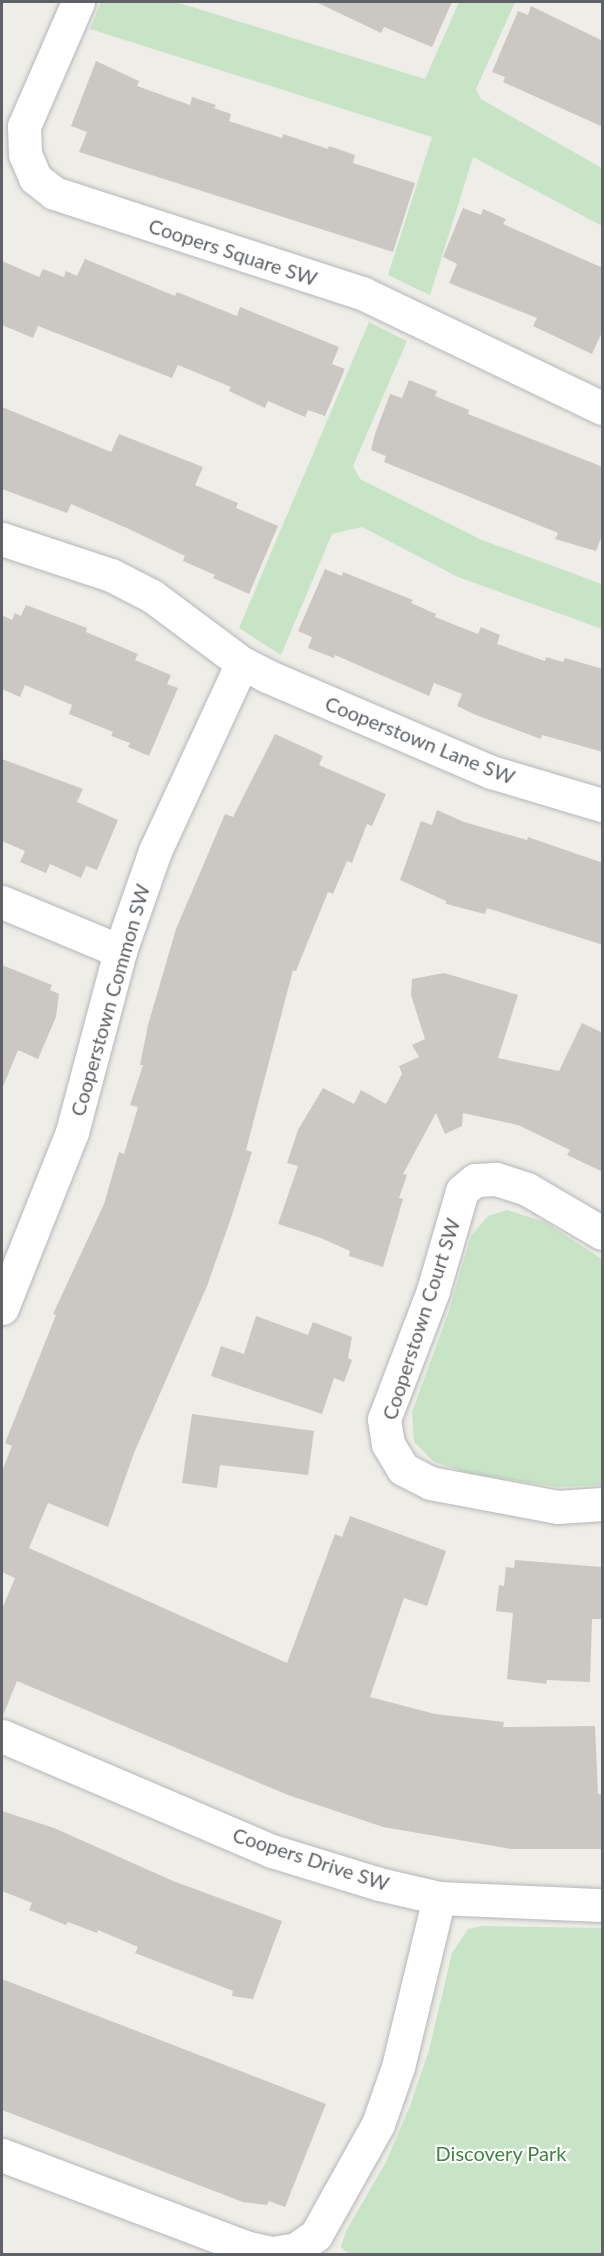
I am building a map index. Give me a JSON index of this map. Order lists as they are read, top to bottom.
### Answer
{
  "streets": {
    "street": [
      "Coopers Square SW",
      "Cooperstown Lane SW",
      "Cooperstown Common SW",
      "Cooperstown Court SW",
      "Coopers Drive SW"
    ]
  },
  "crossings": [
    ["Cooperstown Lane SW", "Cooperstown Common SW"]
  ],
  "parks": ["Discovery Park"]
}
